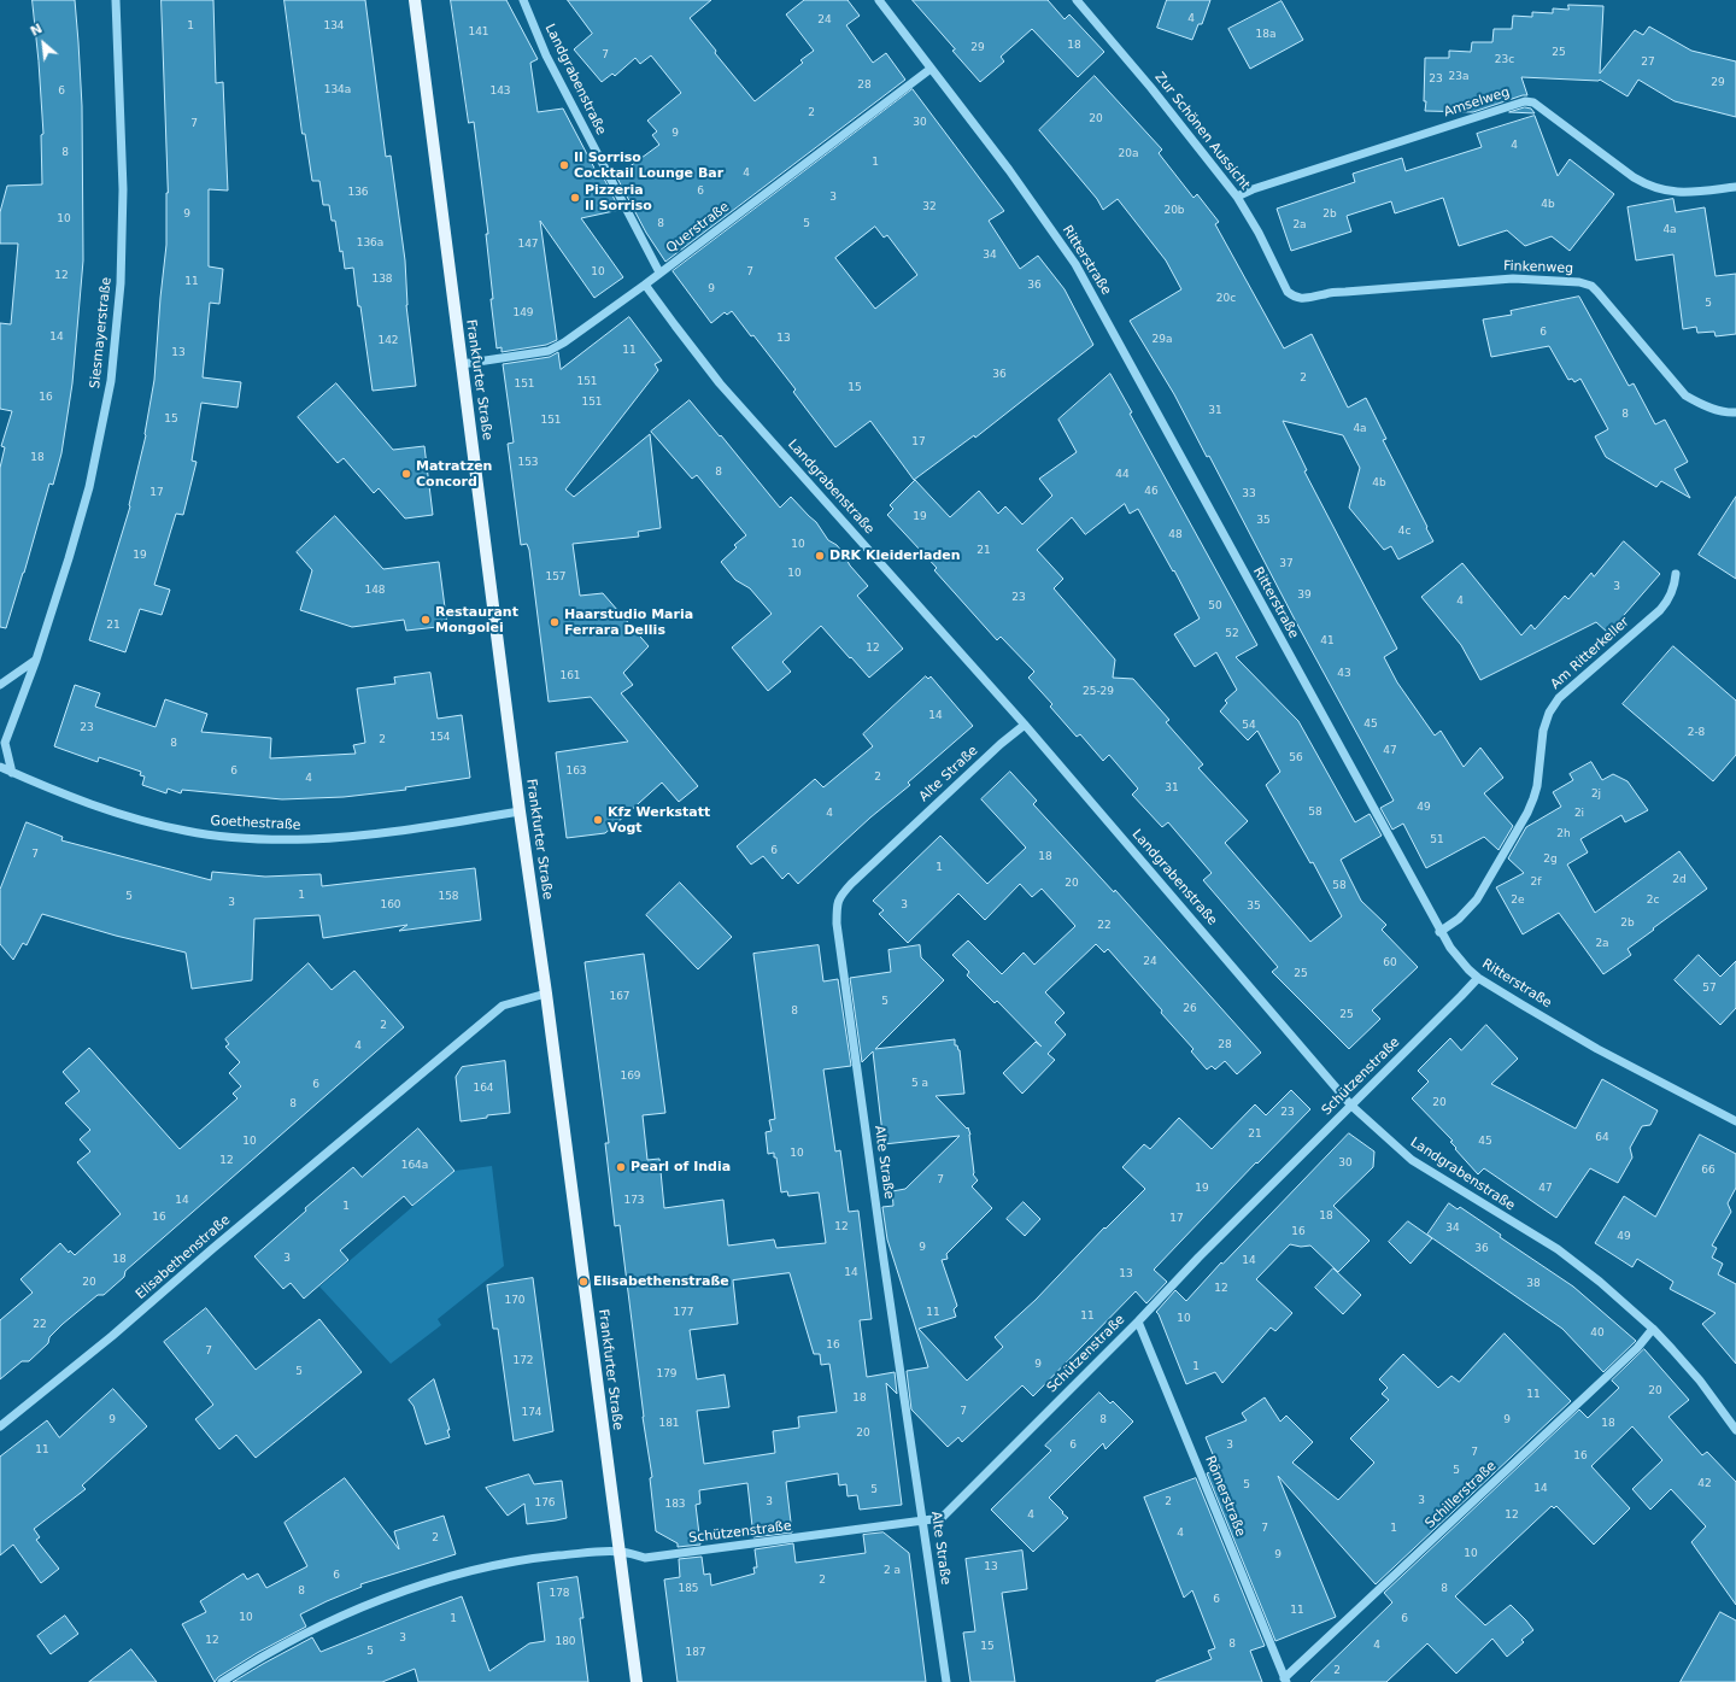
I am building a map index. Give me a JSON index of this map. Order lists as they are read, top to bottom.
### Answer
{
  "streets": {
    "main road": ["Frankfurter Straße"],
    "street": [
      "Landgrabenstraße",
      "Amselweg",
      "Zur Schönen Aussicht",
      "Querstraße",
      "Ritterstraße",
      "Finkenweg",
      "Siesmayerstraße",
      "Am Ritterkeller",
      "Alte Straße",
      "Goethestraße",
      "Schützenstraße",
      "Elisabethenstraße",
      "Schillerstraße",
      "Römerstraße"
    ]
  },
  "crossings": [
    ["Landgrabenstraße", "Querstraße"],
    ["Landgrabenstraße", "Alte Straße"],
    ["Landgrabenstraße", "Schützenstraße"],
    ["Landgrabenstraße", "Schillerstraße"],
    ["Amselweg", "Zur Schönen Aussicht"],
    ["Zur Schönen Aussicht", "Finkenweg"],
    ["Querstraße", "Ritterstraße"],
    ["Querstraße", "Frankfurter Straße"],
    ["Ritterstraße", "Am Ritterkeller"],
    ["Ritterstraße", "Schützenstraße"],
    ["Siesmayerstraße", "Goethestraße"],
    ["Frankfurter Straße", "Goethestraße"],
    ["Frankfurter Straße", "Schützenstraße"],
    ["Frankfurter Straße", "Elisabethenstraße"],
    ["Alte Straße", "Schützenstraße"],
    ["Schützenstraße", "Römerstraße"],
    ["Schillerstraße", "Römerstraße"]
  ],
  "places": [
    "Il Sorriso Cocktail Lounge Bar",
    "Pizzeria Il Sorriso",
    "Matratzen Concord",
    "DRK Kleiderladen",
    "Restaurant Mongolei",
    "Haarstudio Maria Ferrara Dellis",
    "Kfz Werkstatt Vogt",
    "Pearl of India",
    "Elisabethenstraße"
  ],
  "house_numbers": [
    "4",
    "24",
    "1",
    "134",
    "141",
    "18a",
    "18",
    "29",
    "25",
    "7",
    "23c",
    "27",
    "23a",
    "23",
    "29",
    "28",
    "134a",
    "6",
    "143",
    "2",
    "20",
    "30",
    "7",
    "9",
    "4",
    "8",
    "20a",
    "1",
    "4",
    "6",
    "136",
    "3",
    "4b",
    "32",
    "20b",
    "9",
    "2b",
    "10",
    "8",
    "5",
    "2a",
    "4a",
    "136a",
    "147",
    "34",
    "10",
    "7",
    "12",
    "138",
    "11",
    "36",
    "9",
    "20c",
    "5",
    "149",
    "6",
    "14",
    "13",
    "29a",
    "142",
    "11",
    "13",
    "36",
    "2",
    "151",
    "151",
    "15",
    "16",
    "151",
    "31",
    "8",
    "15",
    "151",
    "4a",
    "17",
    "18",
    "153",
    "8",
    "44",
    "4b",
    "46",
    "17",
    "33",
    "19",
    "35",
    "4c",
    "48",
    "10",
    "21",
    "19",
    "37",
    "10",
    "157",
    "3",
    "148",
    "39",
    "23",
    "4",
    "50",
    "21",
    "52",
    "41",
    "12",
    "43",
    "161",
    "25-29",
    "14",
    "45",
    "54",
    "23",
    "2-8",
    "154",
    "2",
    "8",
    "47",
    "56",
    "6",
    "163",
    "2",
    "4",
    "31",
    "2j",
    "49",
    "58",
    "4",
    "2i",
    "2h",
    "51",
    "6",
    "7",
    "18",
    "2g",
    "1",
    "2d",
    "2f",
    "20",
    "58",
    "1",
    "5",
    "158",
    "2e",
    "2c",
    "3",
    "160",
    "3",
    "35",
    "2b",
    "22",
    "2a",
    "24",
    "60",
    "25",
    "57",
    "167",
    "5",
    "26",
    "8",
    "25",
    "2",
    "28",
    "4",
    "169",
    "5 a",
    "6",
    "164",
    "20",
    "8",
    "23",
    "21",
    "64",
    "10",
    "45",
    "10",
    "12",
    "30",
    "164a",
    "66",
    "7",
    "19",
    "47",
    "14",
    "173",
    "1",
    "18",
    "16",
    "17",
    "12",
    "34",
    "16",
    "49",
    "9",
    "36",
    "3",
    "18",
    "14",
    "14",
    "13",
    "20",
    "38",
    "12",
    "170",
    "177",
    "11",
    "11",
    "10",
    "22",
    "40",
    "16",
    "7",
    "172",
    "9",
    "1",
    "5",
    "179",
    "20",
    "11",
    "18",
    "7",
    "174",
    "9",
    "8",
    "9",
    "181",
    "18",
    "20",
    "6",
    "3",
    "11",
    "7",
    "16",
    "5",
    "42",
    "5",
    "14",
    "5",
    "3",
    "3",
    "2",
    "176",
    "183",
    "4",
    "12",
    "7",
    "1",
    "4",
    "2",
    "10",
    "9",
    "13",
    "2 a",
    "6",
    "2",
    "185",
    "8",
    "8",
    "178",
    "6",
    "11",
    "10",
    "1",
    "6",
    "3",
    "12",
    "180",
    "8",
    "4",
    "15",
    "5",
    "187",
    "2"
  ],
  "north": "top left"
}
